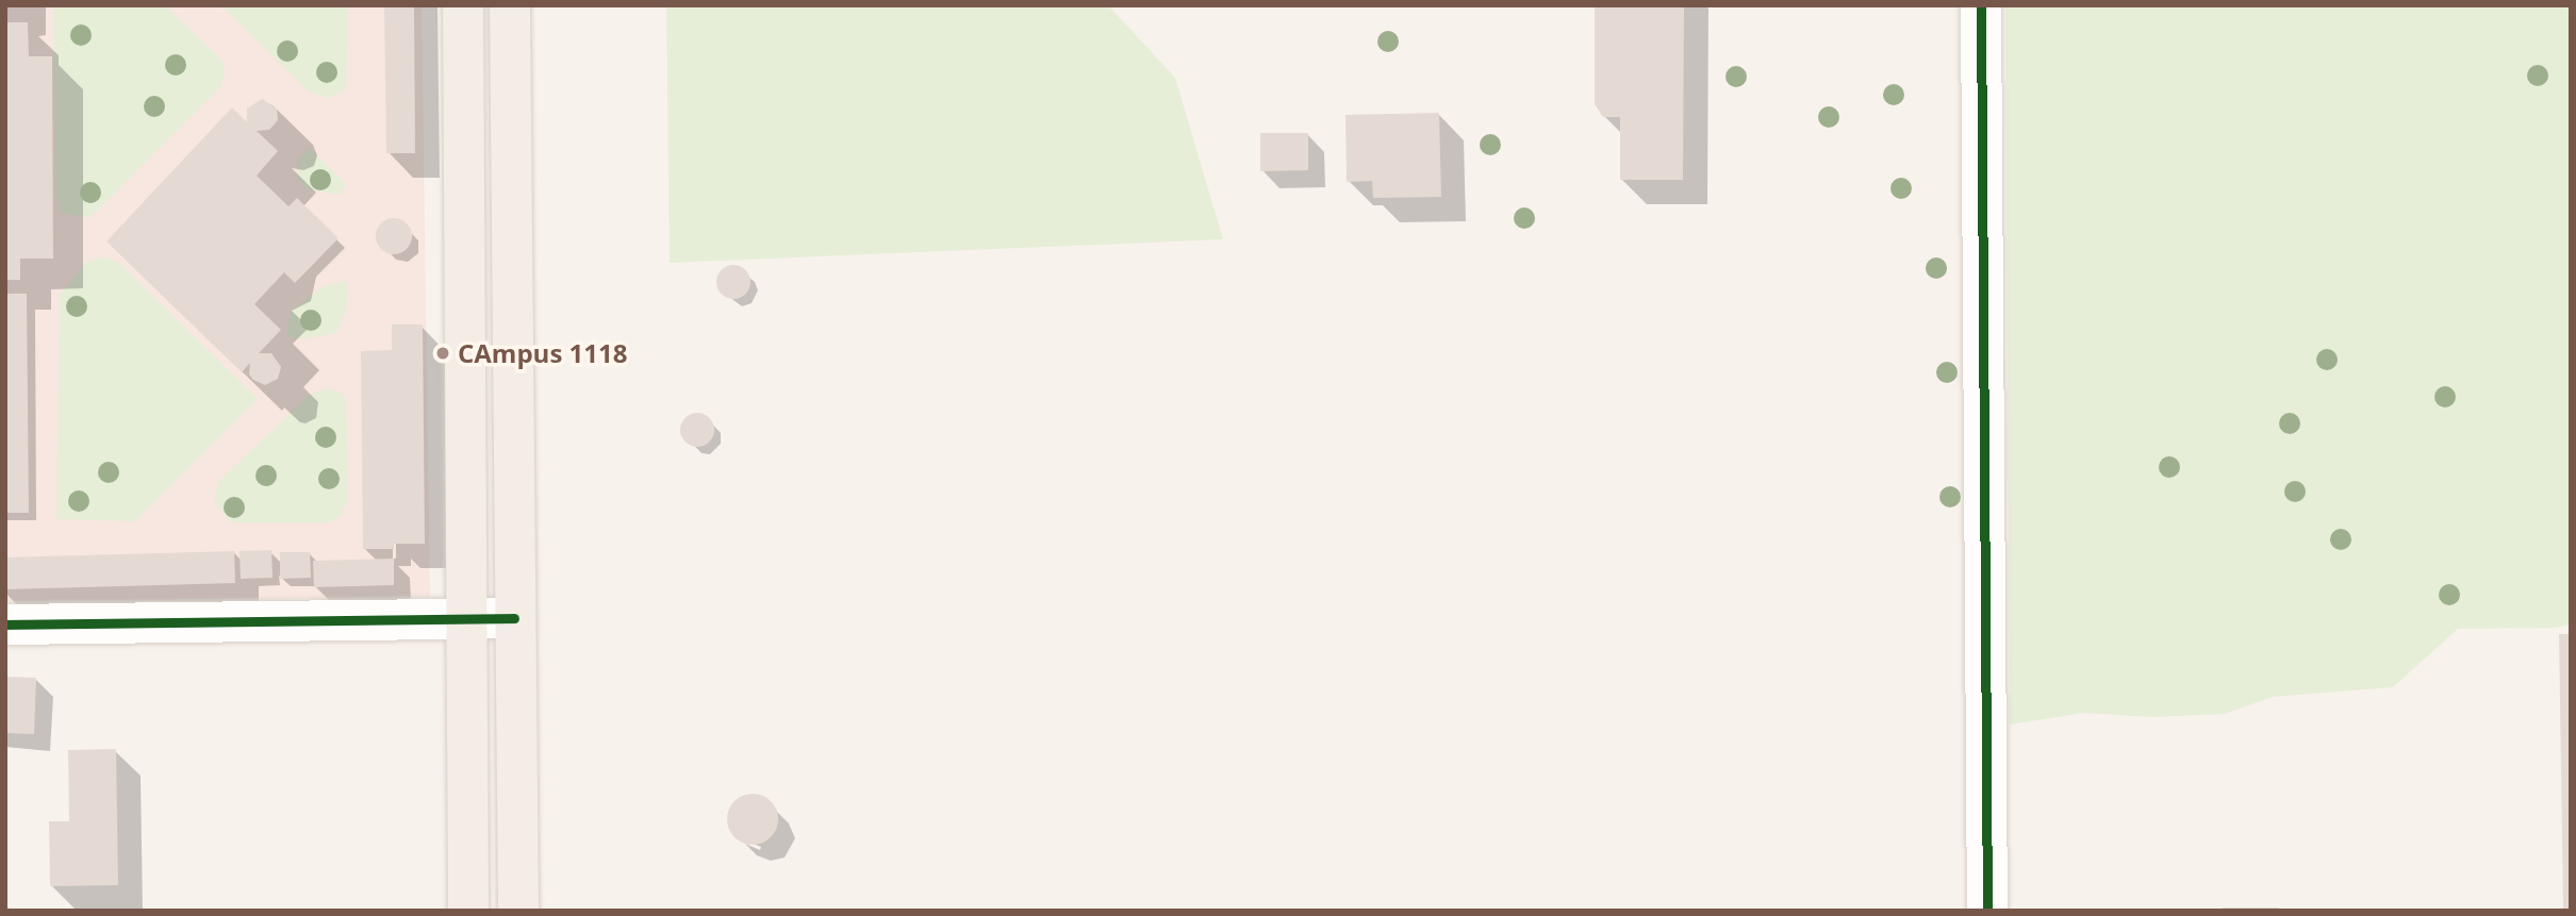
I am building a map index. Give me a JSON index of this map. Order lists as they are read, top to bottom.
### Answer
{
  "places": ["CAmpus 1118"]
}
